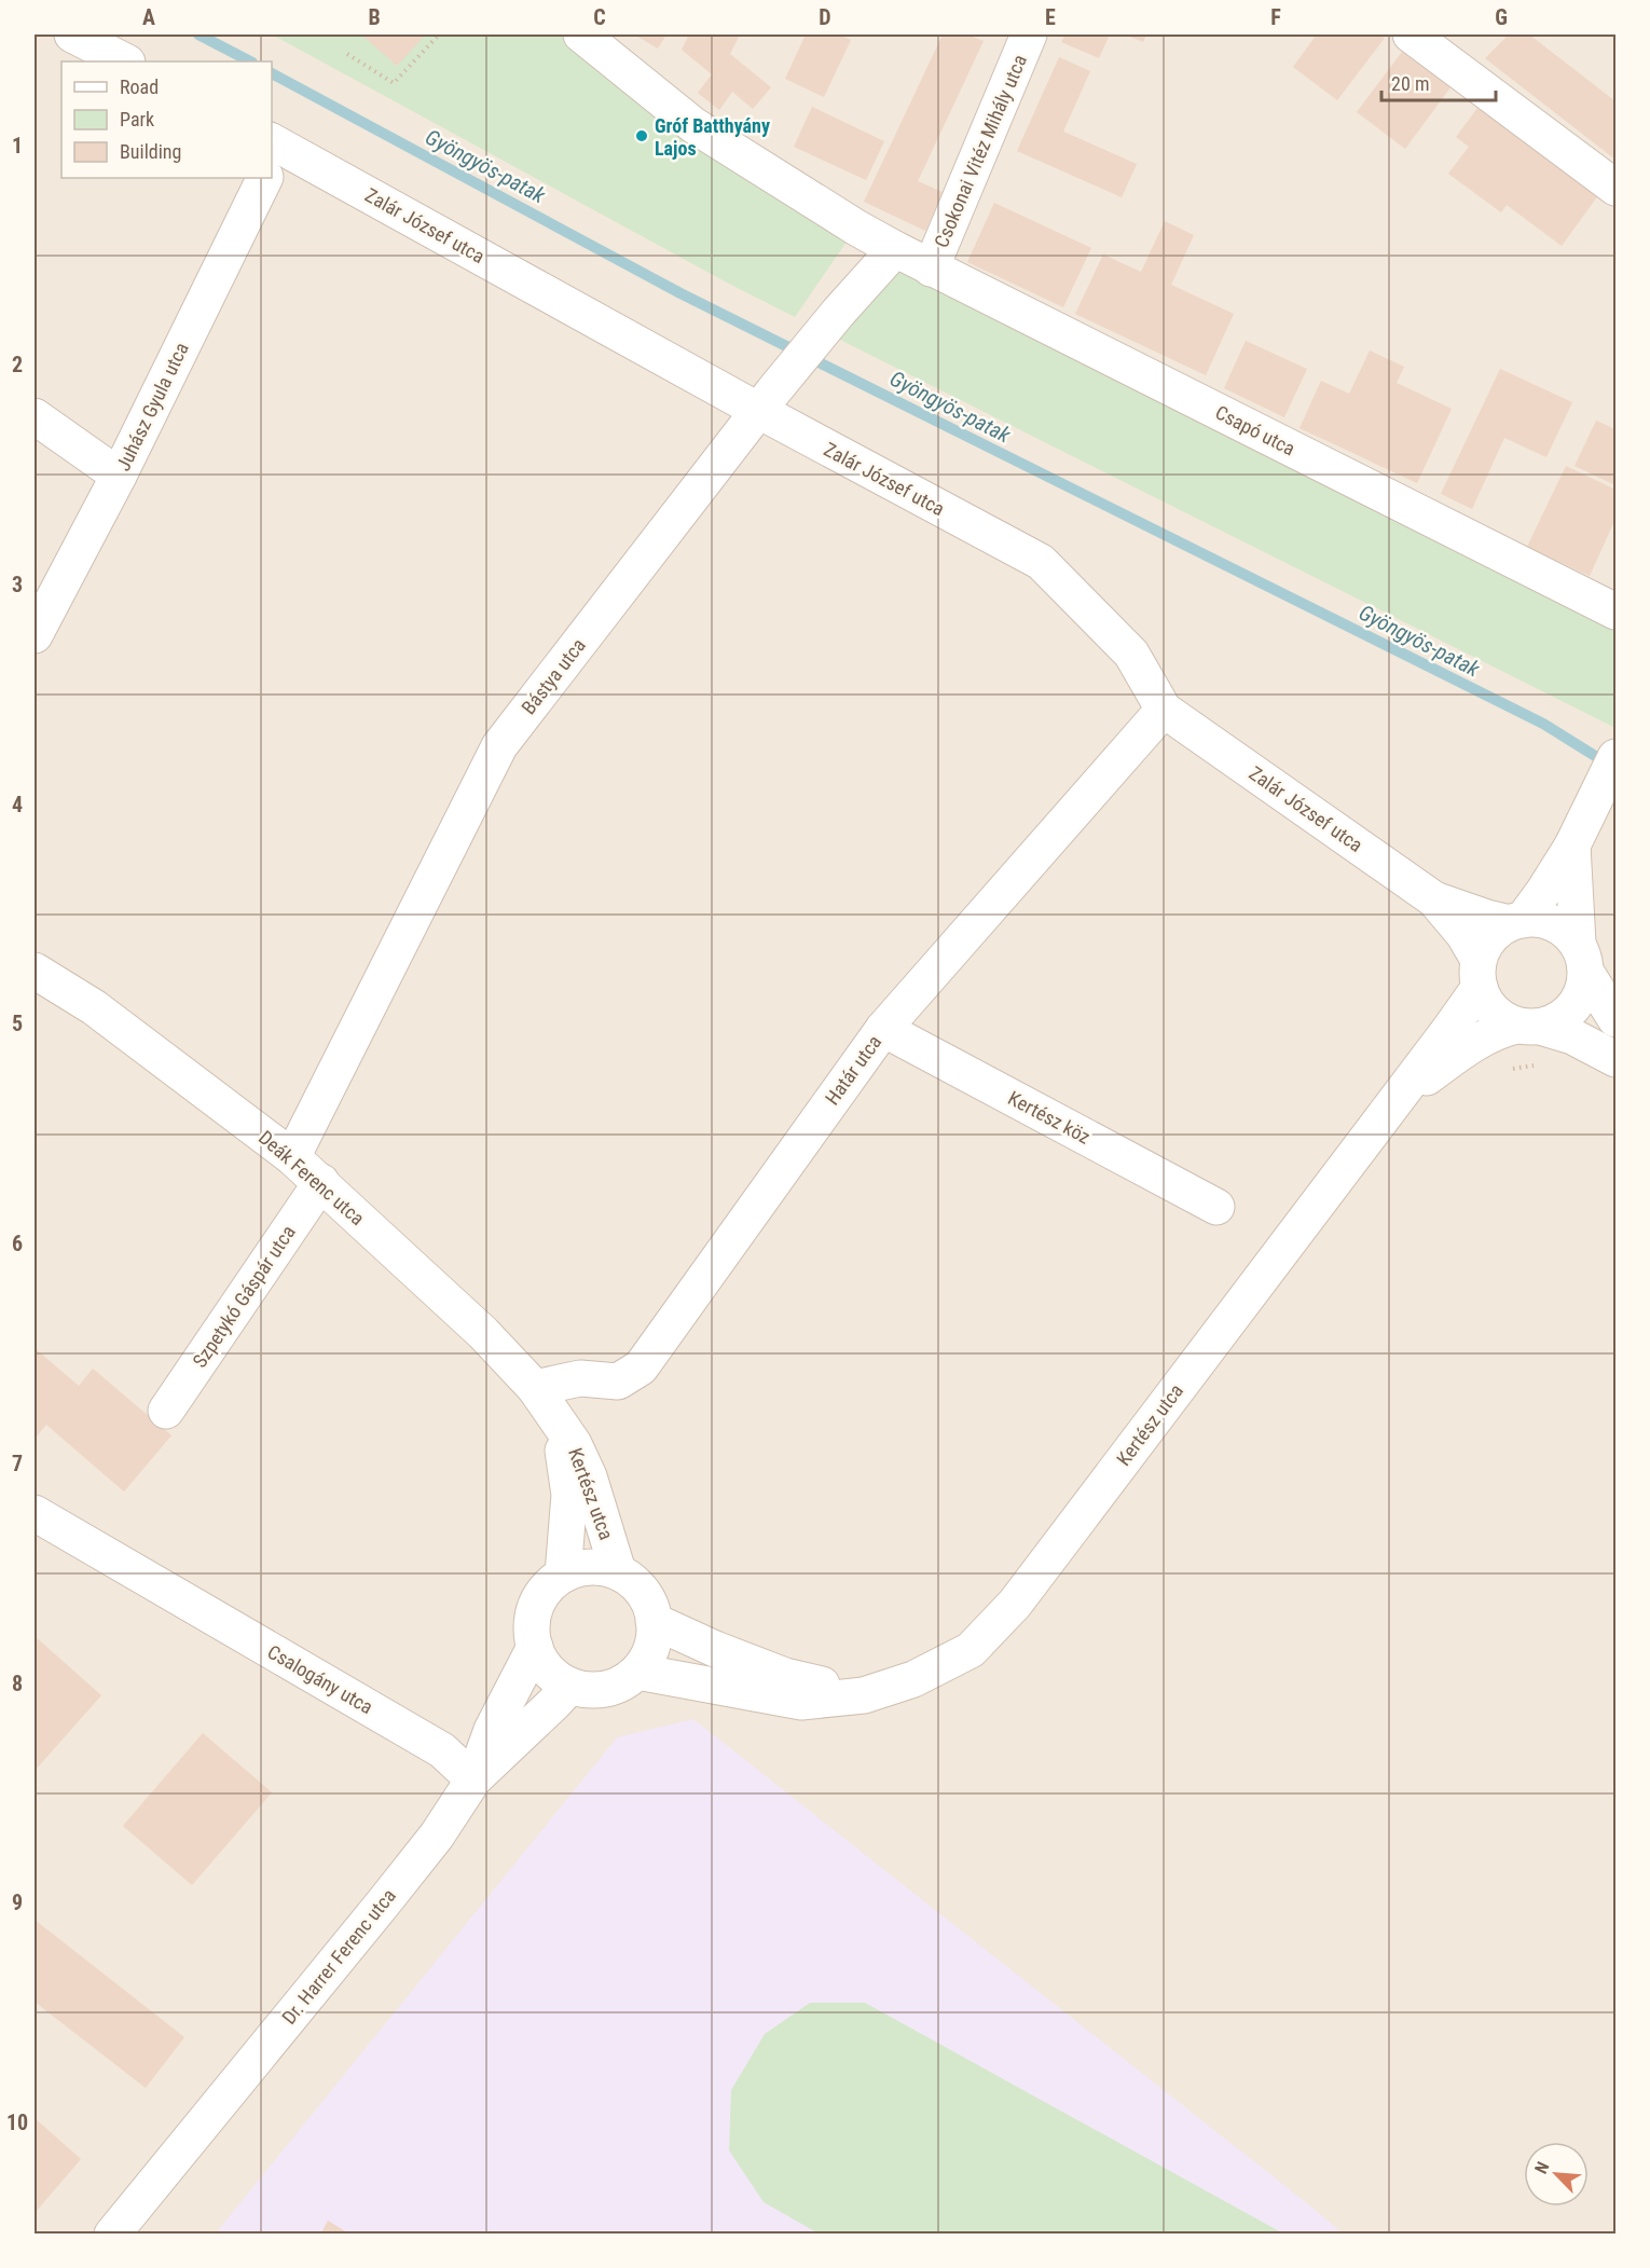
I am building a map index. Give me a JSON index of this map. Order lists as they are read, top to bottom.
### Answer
{
  "streets": {
    "street": [
      "Csokonai Vitéz Mihály utca",
      "Zalár József utca",
      "Juhász Gyula utca",
      "Csapó utca",
      "Bástya utca",
      "Határ utca",
      "Kertész köz",
      "Deák Ferenc utca",
      "Szpetykó Gáspár utca",
      "Kertész utca",
      "Csalogány utca",
      "Dr. Harrer Ferenc utca"
    ]
  },
  "crossings": [
    ["Csokonai Vitéz Mihály utca", "Csapó utca"],
    ["Zalár József utca", "Bástya utca"],
    ["Zalár József utca", "Határ utca"],
    ["Csapó utca", "Bástya utca"],
    ["Bástya utca", "Deák Ferenc utca"],
    ["Határ utca", "Kertész köz"],
    ["Határ utca", "Deák Ferenc utca"],
    ["Deák Ferenc utca", "Szpetykó Gáspár utca"],
    ["Deák Ferenc utca", "Kertész utca"],
    ["Kertész utca", "Dr. Harrer Ferenc utca"],
    ["Csalogány utca", "Dr. Harrer Ferenc utca"]
  ],
  "water": ["Gyöngyös-patak"],
  "places": ["Gróf Batthyány Lajos"],
  "legend": ["Road", "Park", "Building"],
  "scale_bar": "20 m",
  "north": "top left",
  "grid": {
    "columns": [
      "A",
      "B",
      "C",
      "D",
      "E",
      "F",
      "G"
    ],
    "rows": [
      "1",
      "2",
      "3",
      "4",
      "5",
      "6",
      "7",
      "8",
      "9",
      "10"
    ]
  }
}
